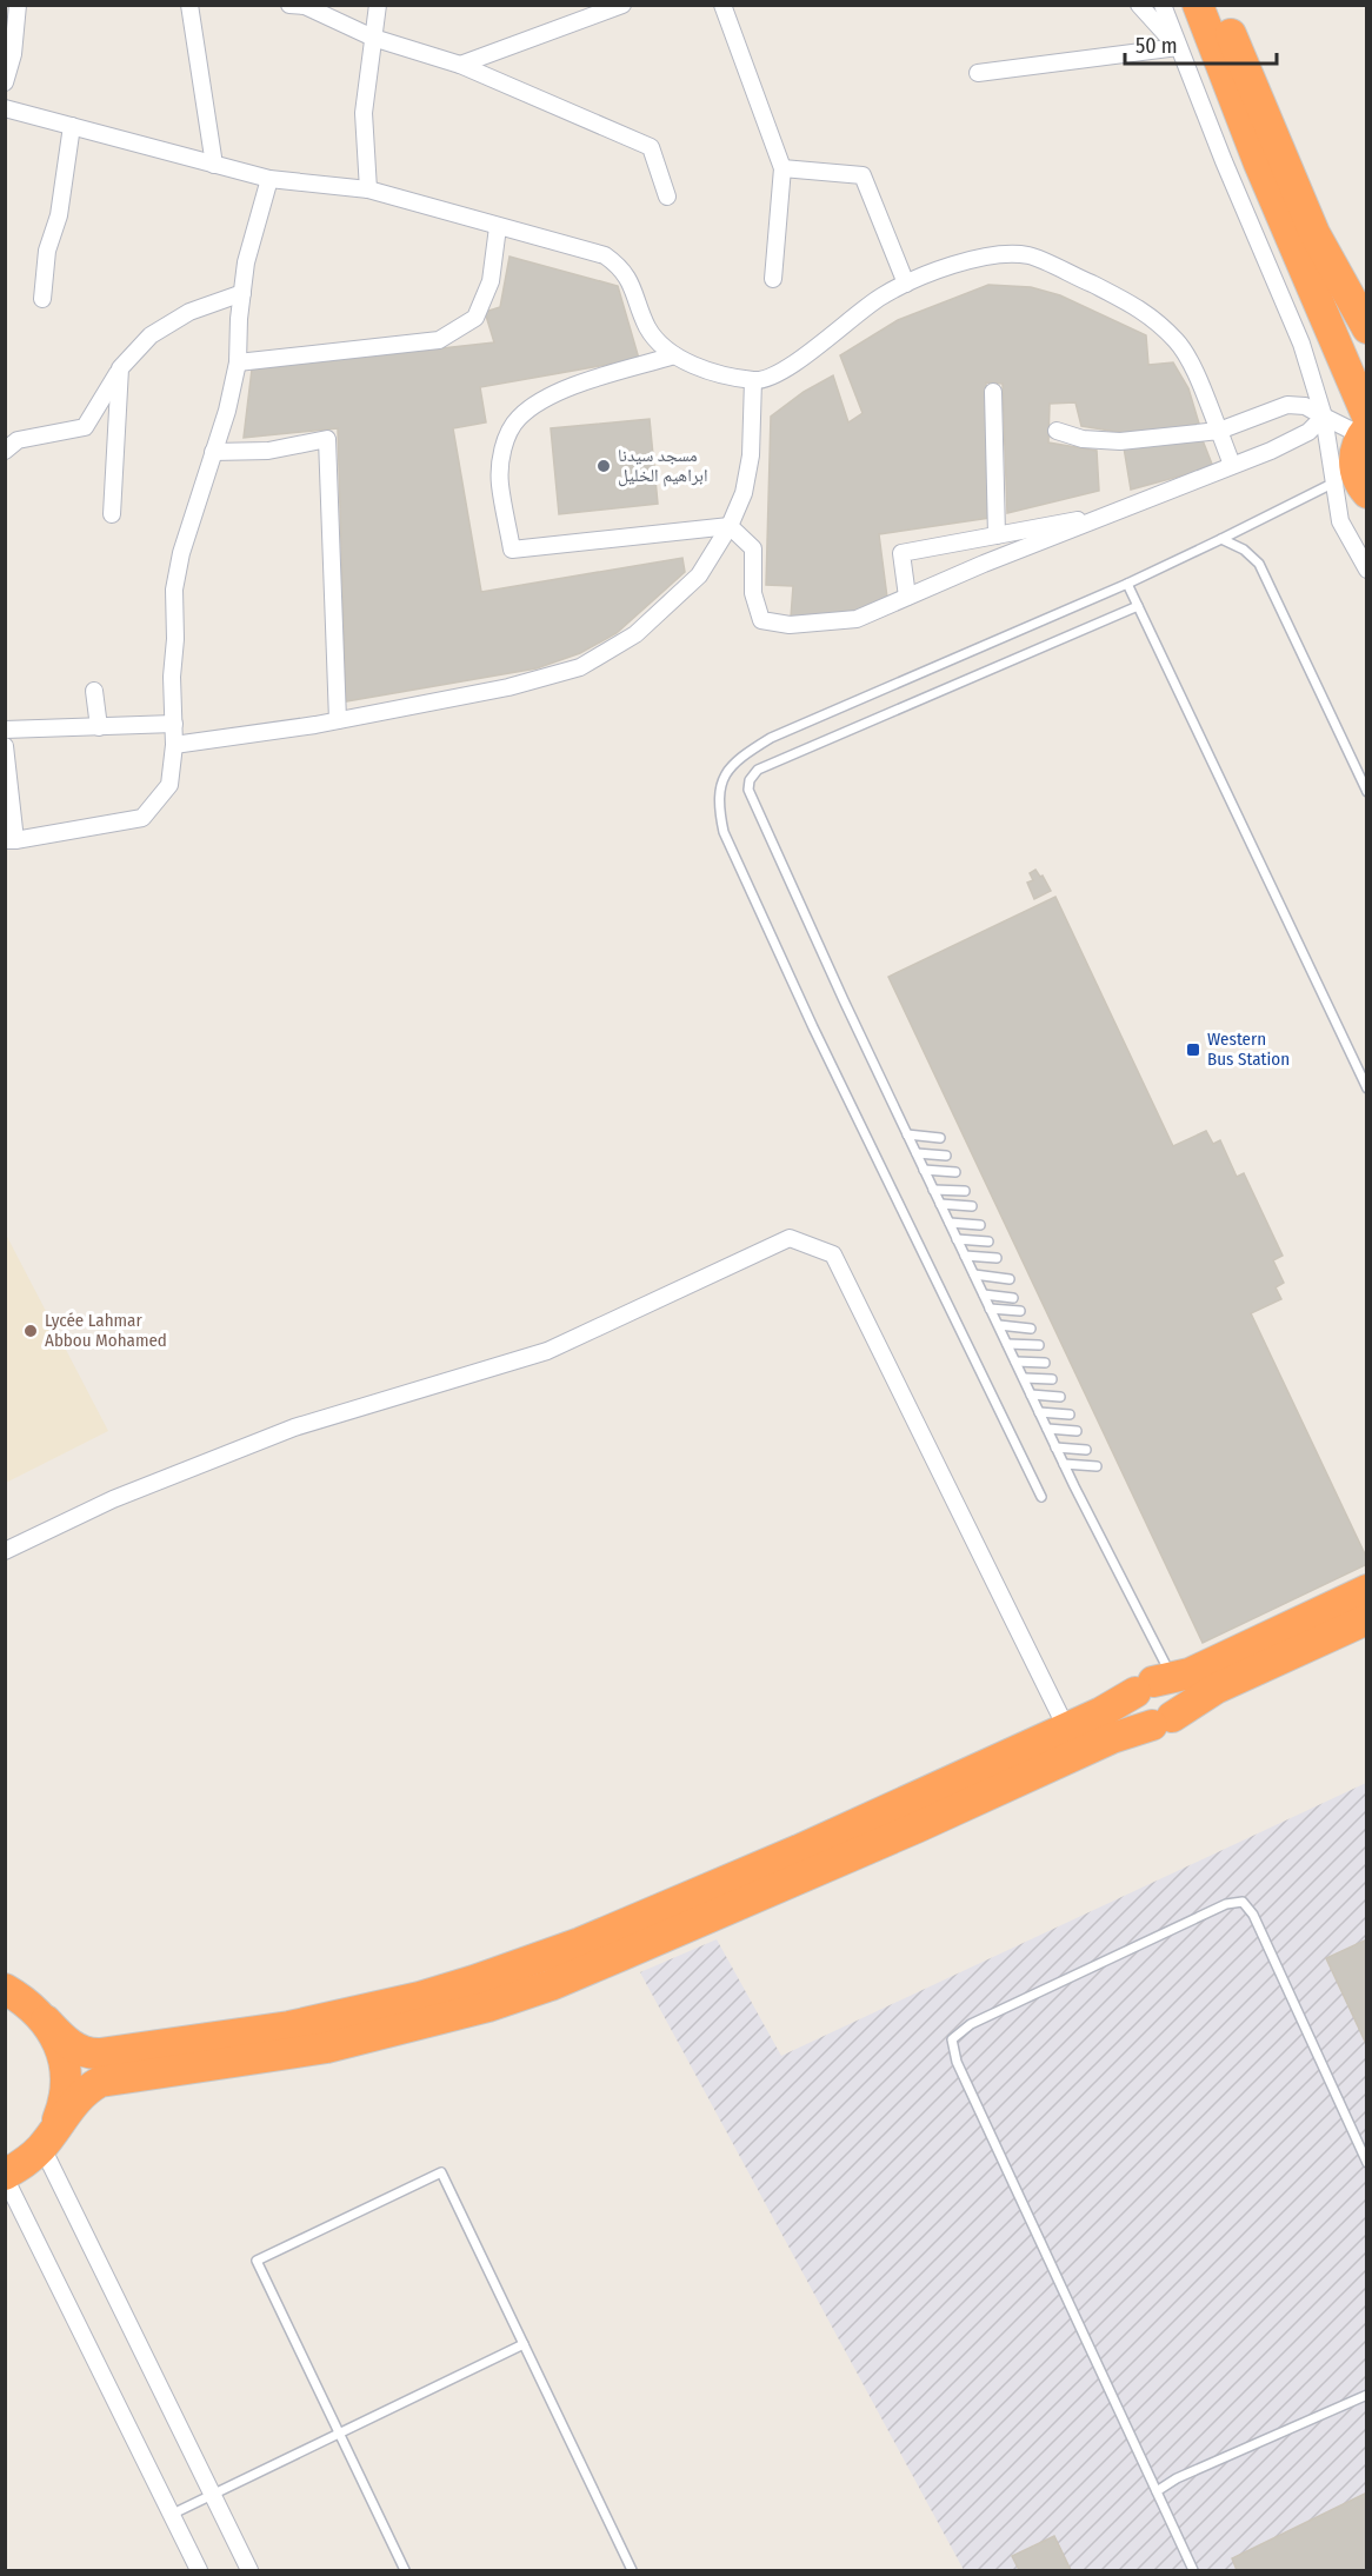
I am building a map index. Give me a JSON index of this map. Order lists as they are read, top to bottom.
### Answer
{
  "places": {
    "other": ["مسجد سيدنا ابراهيم الخليل", "Lycée Lahmar Abbou Mohamed"],
    "transit": ["Western Bus Station"]
  },
  "scale_bar": "50 m"
}
